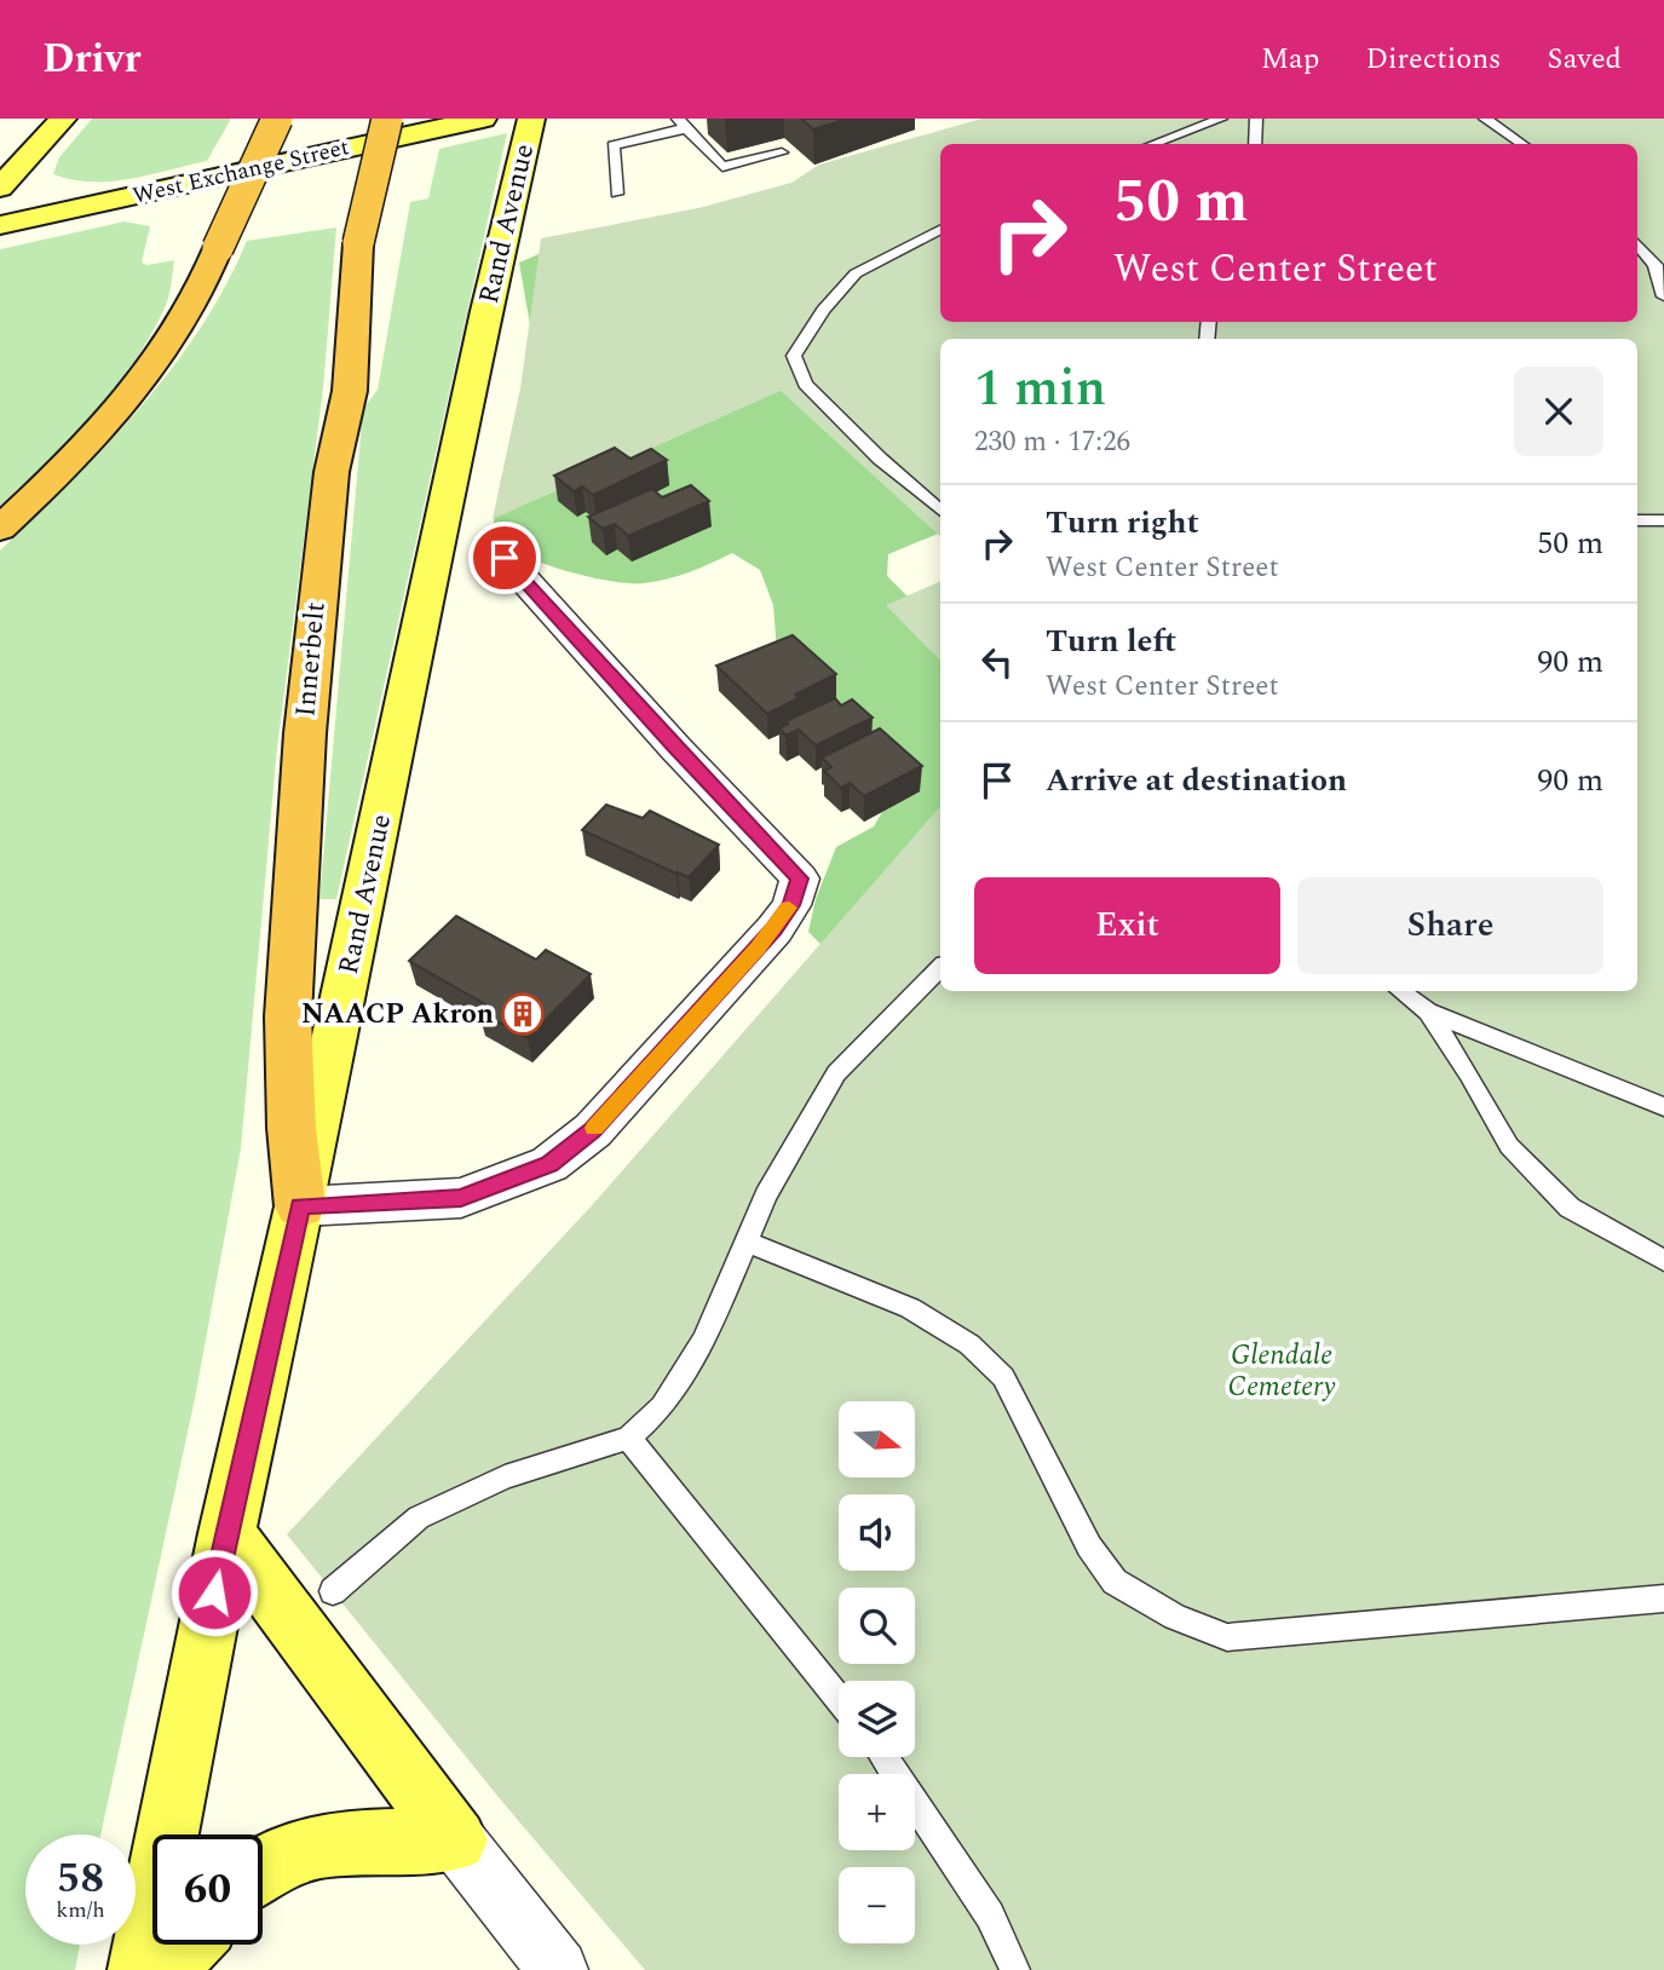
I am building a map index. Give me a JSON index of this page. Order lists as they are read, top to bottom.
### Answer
{
  "streets": {
    "highway": ["Innerbelt"],
    "main road": ["West Exchange Street", "Rand Avenue"]
  },
  "crossings": [
    ["Rand Avenue", "Innerbelt"]
  ],
  "parks": ["Glendale Cemetery"],
  "places": {
    "building": ["NAACP Akron"]
  },
  "north": "right",
  "page": {
    "header": "Drivr",
    "nav": ["Map", "Directions", "Saved"],
    "turn": ["50 m", "West Center Street"],
    "heading": ["1 min", "230 m · 17:26"],
    "list": [
      {
        "name": "Turn right",
        "note": "West Center Street",
        "value": "50 m"
      },
      {
        "name": "Turn left",
        "note": "West Center Street",
        "value": "90 m"
      },
      {
        "name": "Arrive at destination",
        "value": "90 m"
      }
    ],
    "buttons": ["Exit", "Share"],
    "map_buttons": ["+", "−"],
    "speed": "58 km/h",
    "limit": "60"
  }
}
